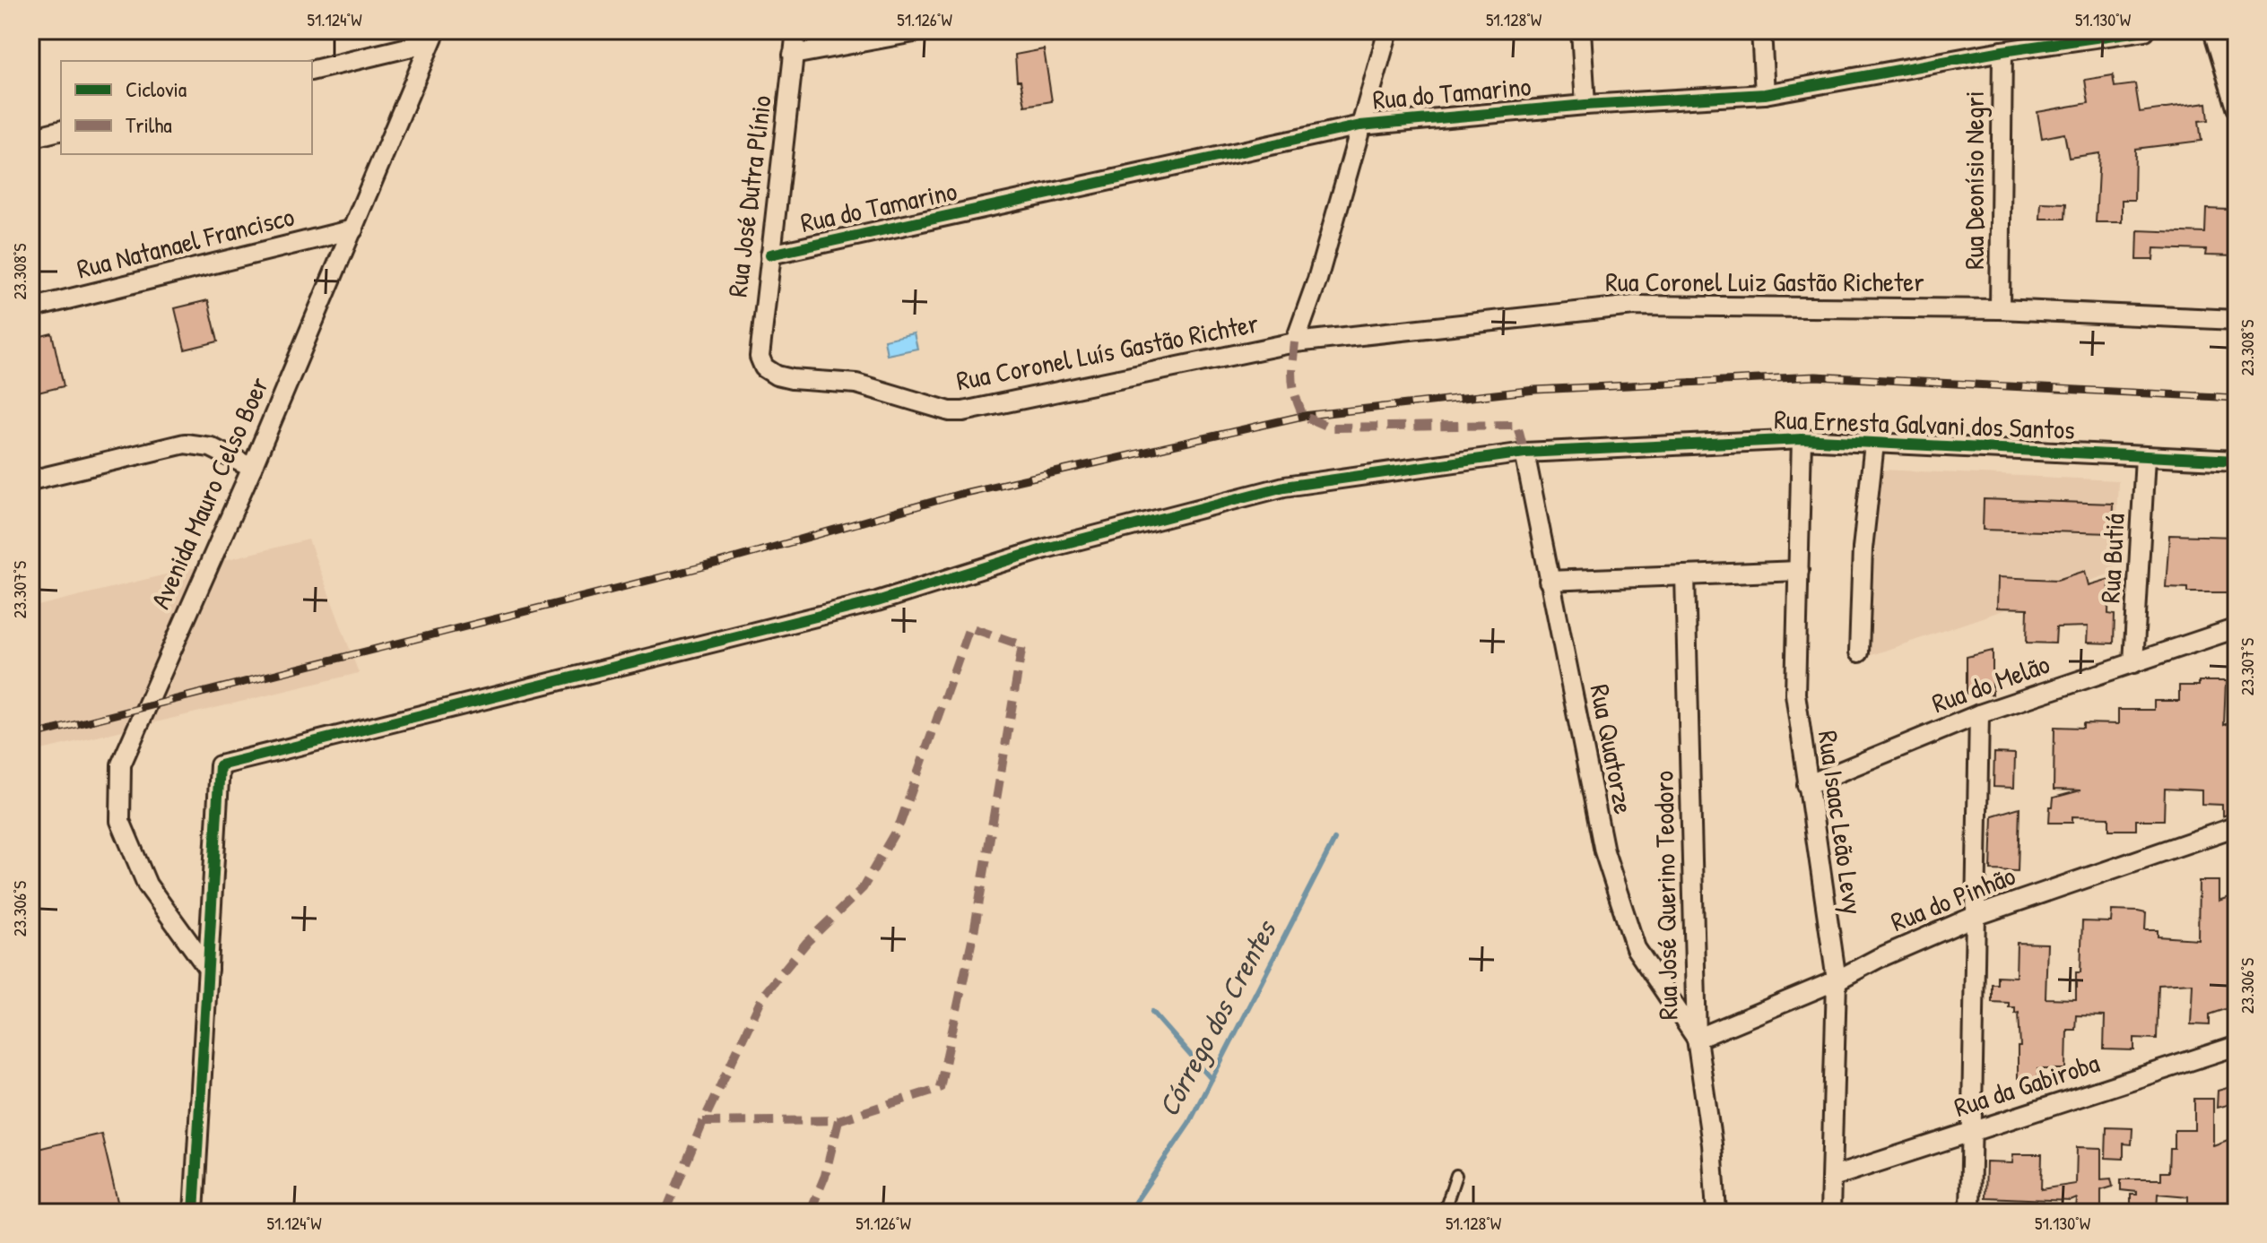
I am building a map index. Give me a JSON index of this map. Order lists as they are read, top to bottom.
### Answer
{
  "streets": {
    "street": [
      "Rua do Tamarino",
      "Rua Deonísio Negri",
      "Rua José Dutra Plínio",
      "Rua Natanael Francisco",
      "Rua Coronel Luiz Gastão Richeter",
      "Rua Coronel Luís Gastão Richter",
      "Rua Ernesta Galvani dos Santos",
      "Avenida Mauro Celso Boer",
      "Rua Butiá",
      "Rua do Melão",
      "Rua Quatorze",
      "Rua Isaac Leão Levy",
      "Rua José Querino Teodoro",
      "Rua do Pinhão",
      "Rua da Gabiroba"
    ]
  },
  "crossings": [
    ["Rua do Tamarino", "Rua Deonísio Negri"],
    ["Rua do Tamarino", "Rua José Dutra Plínio"],
    ["Rua Deonísio Negri", "Rua Coronel Luiz Gastão Richeter"],
    ["Rua José Dutra Plínio", "Rua Coronel Luís Gastão Richter"],
    ["Rua Natanael Francisco", "Avenida Mauro Celso Boer"],
    ["Rua Coronel Luiz Gastão Richeter", "Rua Coronel Luís Gastão Richter"],
    ["Rua Ernesta Galvani dos Santos", "Avenida Mauro Celso Boer"],
    ["Rua Ernesta Galvani dos Santos", "Rua Butiá"],
    ["Rua Ernesta Galvani dos Santos", "Rua Quatorze"],
    ["Rua Ernesta Galvani dos Santos", "Rua Isaac Leão Levy"],
    ["Rua Butiá", "Rua do Melão"],
    ["Rua do Melão", "Rua Isaac Leão Levy"],
    ["Rua Quatorze", "Rua José Querino Teodoro"],
    ["Rua Quatorze", "Rua do Pinhão"],
    ["Rua Isaac Leão Levy", "Rua do Pinhão"],
    ["Rua Isaac Leão Levy", "Rua da Gabiroba"],
    ["Rua José Querino Teodoro", "Rua do Pinhão"]
  ],
  "water": ["Córrego dos Crentes"],
  "legend": ["Ciclovia", "Trilha"],
  "coordinates": [
    "51.124°W",
    "51.126°W",
    "51.128°W",
    "51.130°W",
    "23.308°S",
    "23.307°S",
    "23.306°S"
  ]
}
